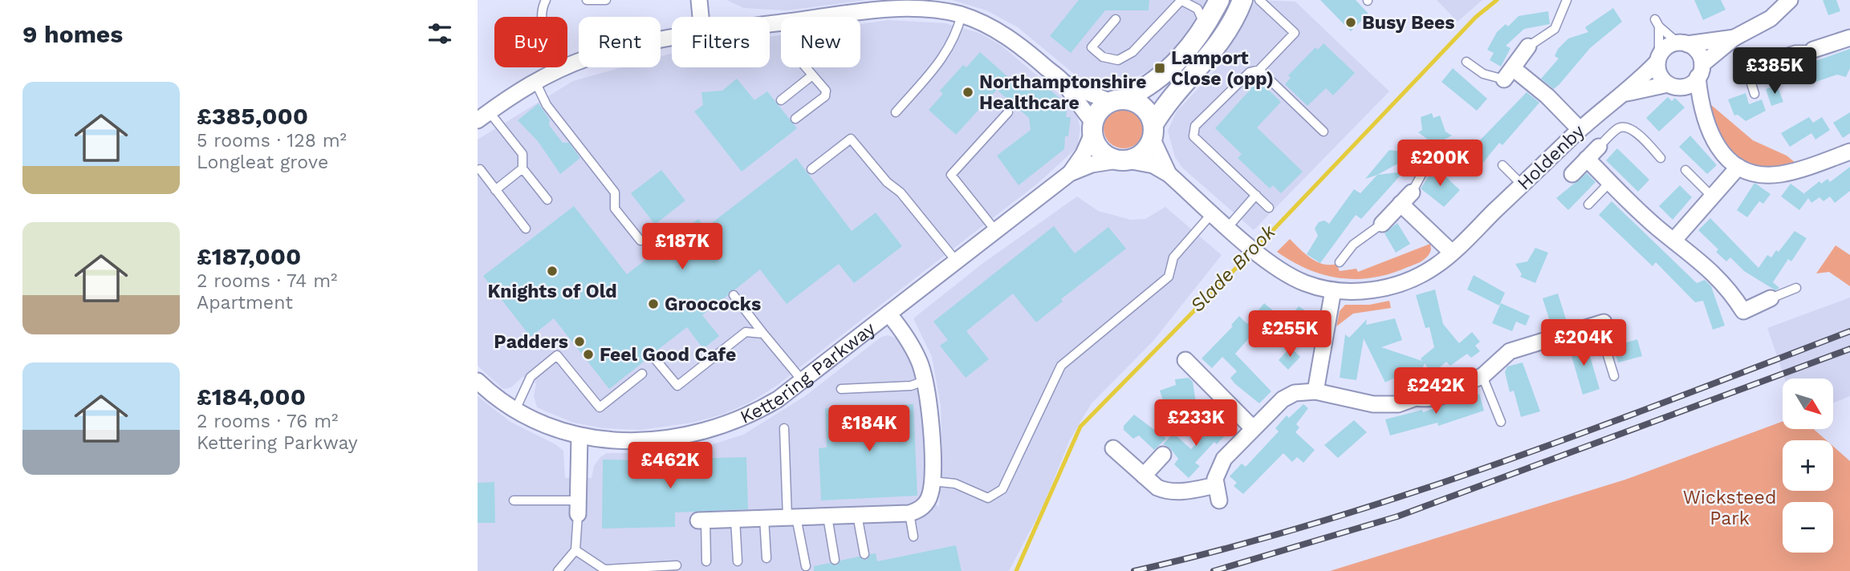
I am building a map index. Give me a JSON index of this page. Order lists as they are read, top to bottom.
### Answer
{
  "streets": {
    "street": ["Holdenby", "Kettering Parkway"]
  },
  "crossings": [
    ["Holdenby", "Kettering Parkway"]
  ],
  "water": ["Slade Brook"],
  "parks": ["Wicksteed Park"],
  "places": {
    "other": [
      "Busy Bees",
      "Northamptonshire Healthcare",
      "Knights of Old",
      "Groococks",
      "Padders",
      "Feel Good Cafe"
    ],
    "transit": ["Lamport Close (opp)"]
  },
  "north": "bottom right",
  "page": {
    "heading": "9 homes",
    "chip": [
      "Buy",
      "Rent",
      "Filters",
      "New"
    ],
    "price": [
      "£385K",
      "£200K",
      "£187K",
      "£255K",
      "£204K",
      "£242K",
      "£233K",
      "£184K",
      "£462K"
    ],
    "list": [
      {
        "name": "£385,000",
        "note": "5 rooms · 128 m² · Longleat grove"
      },
      {
        "name": "£187,000",
        "note": "2 rooms · 74 m² · Apartment"
      },
      {
        "name": "£184,000",
        "note": "2 rooms · 76 m² · Kettering Parkway"
      }
    ],
    "map_buttons": ["+", "−"]
  }
}
